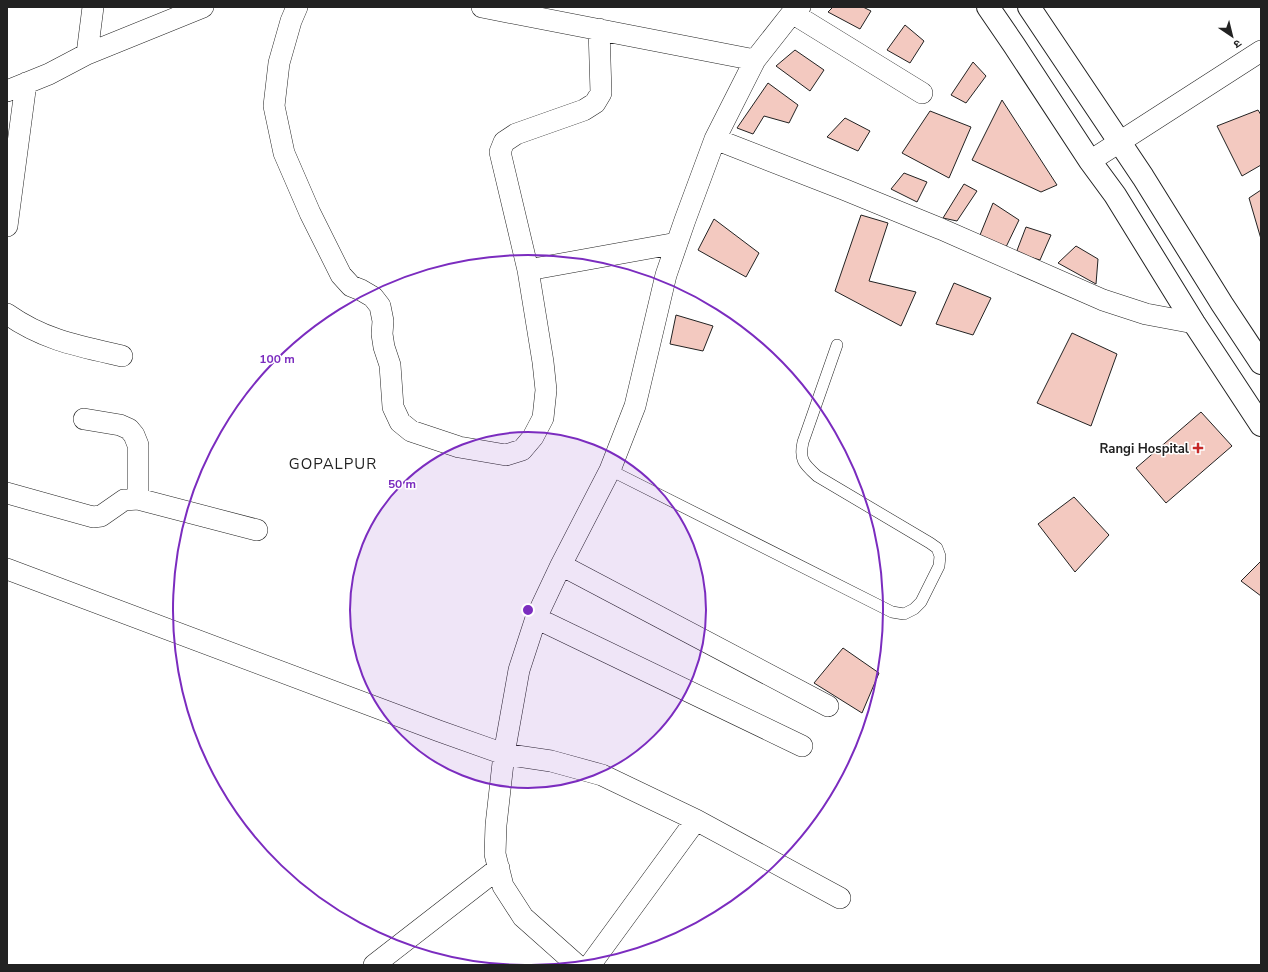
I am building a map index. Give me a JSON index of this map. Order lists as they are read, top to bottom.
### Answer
{
  "districts": ["GOPALPUR"],
  "places": {
    "health": ["Rangi Hospital"]
  },
  "north": "bottom right",
  "rings": ["100 m", "50 m"]
}
